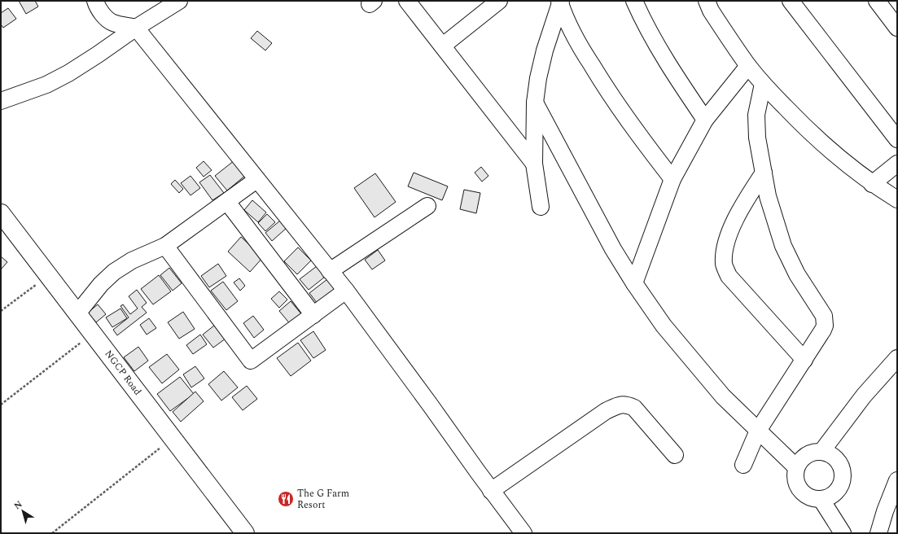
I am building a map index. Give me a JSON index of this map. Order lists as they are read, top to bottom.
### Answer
{
  "streets": {
    "main road": ["NGCP Road"]
  },
  "places": {
    "restaurant": ["The G Farm Resort"]
  },
  "north": "top left"
}
